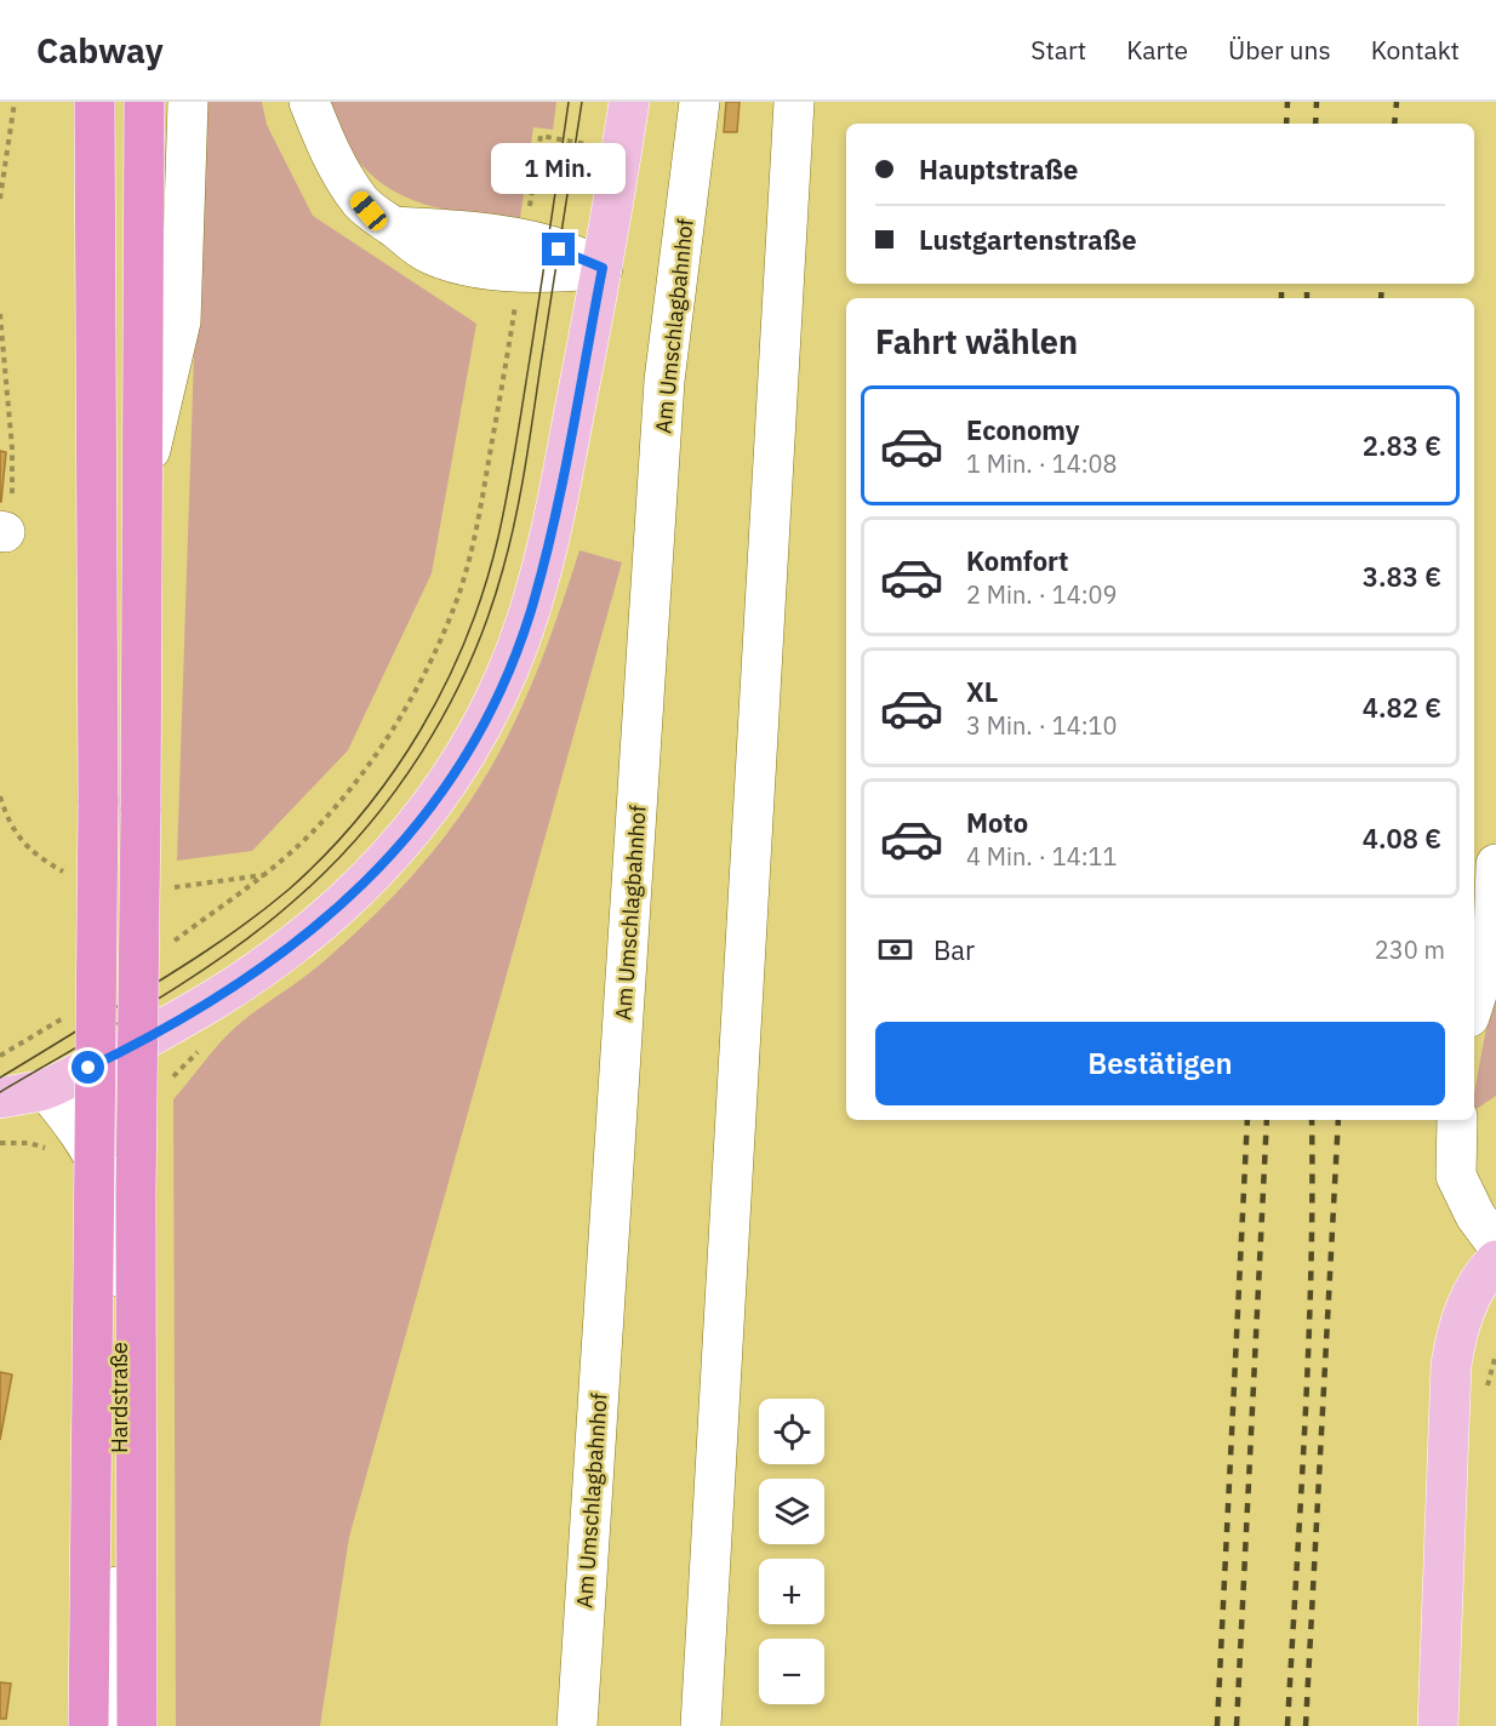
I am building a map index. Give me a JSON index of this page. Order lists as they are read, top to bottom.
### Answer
{
  "streets": {
    "street": ["Am Umschlagbahnhof", "Hardstraße"]
  },
  "page": {
    "header": "Cabway",
    "nav": [
      "Start",
      "Karte",
      "Über uns",
      "Kontakt"
    ],
    "banner": ["Hauptstraße", "Lustgartenstraße"],
    "bubble": "1 Min.",
    "heading": "Fahrt wählen",
    "list": [
      {
        "name": "Economy",
        "note": "1 Min. · 14:08",
        "value": "2.83 €"
      },
      {
        "name": "Komfort",
        "note": "2 Min. · 14:09",
        "value": "3.83 €"
      },
      {
        "name": "XL",
        "note": "3 Min. · 14:10",
        "value": "4.82 €"
      },
      {
        "name": "Moto",
        "note": "4 Min. · 14:11",
        "value": "4.08 €"
      }
    ],
    "pay": ["Bar", "230 m"],
    "buttons": "Bestätigen",
    "map_buttons": ["+", "−"]
  }
}
